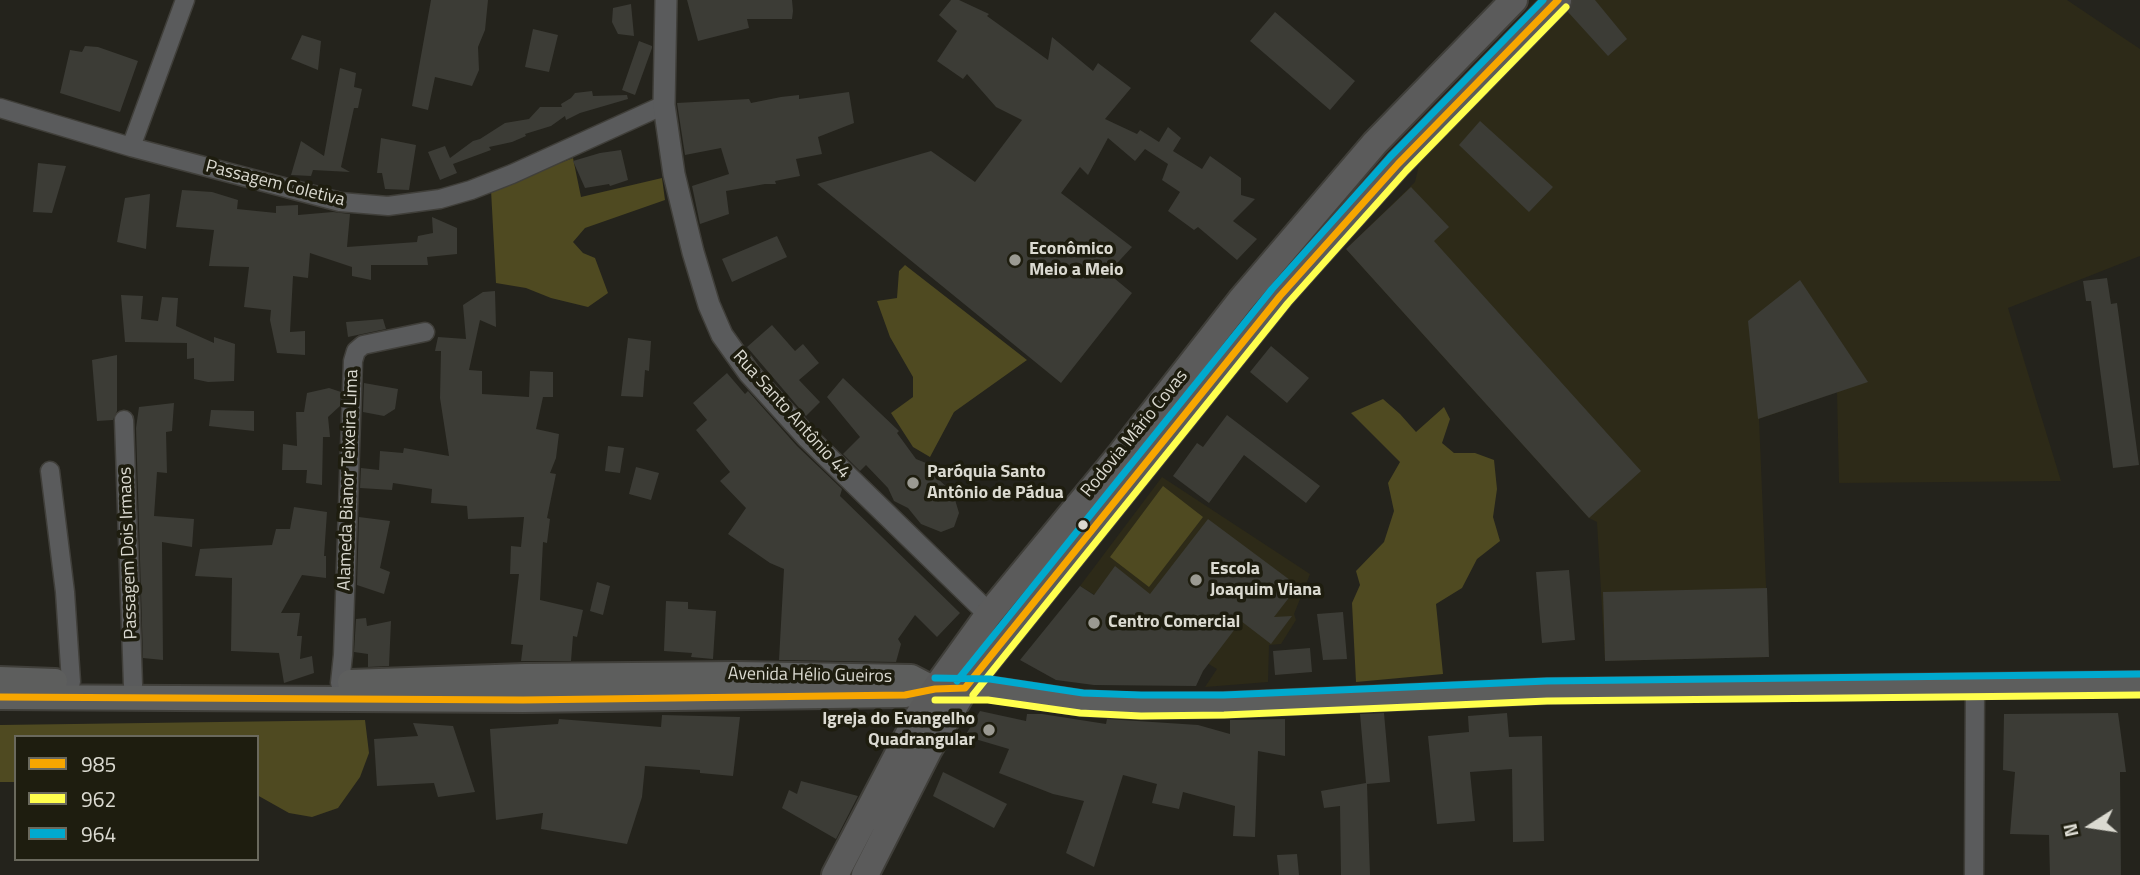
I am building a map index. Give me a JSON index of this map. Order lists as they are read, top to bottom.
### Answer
{
  "streets": {
    "main road": ["Rodovia Mário Covas", "Avenida Hélio Gueiros"],
    "street": [
      "Passagem Coletiva",
      "Rua Santo Antônio 44",
      "Alameda Bianor Teixeira Lima",
      "Passagem Dois Irmaos"
    ]
  },
  "crossings": [
    ["Passagem Coletiva", "Rua Santo Antônio 44"],
    ["Rua Santo Antônio 44", "Rodovia Mário Covas"],
    ["Rodovia Mário Covas", "Avenida Hélio Gueiros"],
    ["Alameda Bianor Teixeira Lima", "Avenida Hélio Gueiros"],
    ["Passagem Dois Irmaos", "Avenida Hélio Gueiros"]
  ],
  "places": [
    "Econômico Meio a Meio",
    "Paróquia Santo Antônio de Pádua",
    "Escola Joaquim Viana",
    "Centro Comercial",
    "Igreja do Evangelho Quadrangular"
  ],
  "lines": ["transit line 985", "transit line 964", "transit line 962"],
  "legend": ["985", "962", "964"],
  "north": "left"
}
